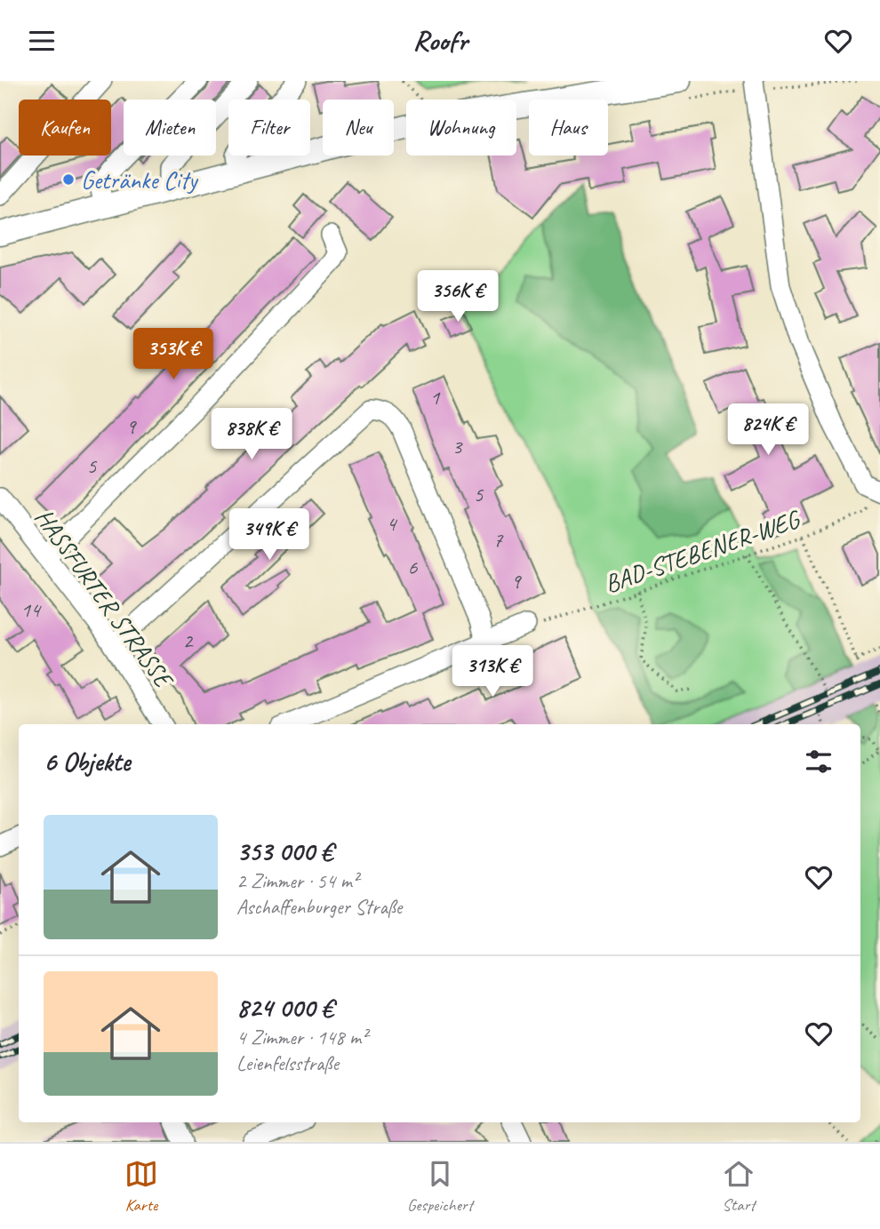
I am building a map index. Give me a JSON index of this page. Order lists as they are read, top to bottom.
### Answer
{
  "streets": {
    "street": ["HASSFURTER STRASSE"],
    "path": ["BAD-STEBENER-WEG"]
  },
  "places": ["Getränke City"],
  "house_numbers": [
    "1",
    "9",
    "3",
    "5",
    "5",
    "4",
    "7",
    "6",
    "9",
    "14",
    "2"
  ],
  "page": {
    "header": "Roofr",
    "chip": [
      "Kaufen",
      "Mieten",
      "Filter",
      "Neu",
      "Wohnung",
      "Haus"
    ],
    "price": [
      "356K €",
      "353K €",
      "824K €",
      "838K €",
      "349K €",
      "313K €"
    ],
    "heading": "6 Objekte",
    "list": [
      {
        "name": "353 000 €",
        "note": "2 Zimmer · 54 m² · Aschaffenburger Straße"
      },
      {
        "name": "824 000 €",
        "note": "4 Zimmer · 148 m² · Leienfelsstraße"
      }
    ],
    "tabs": ["Karte", "Gespeichert", "Start"]
  }
}
